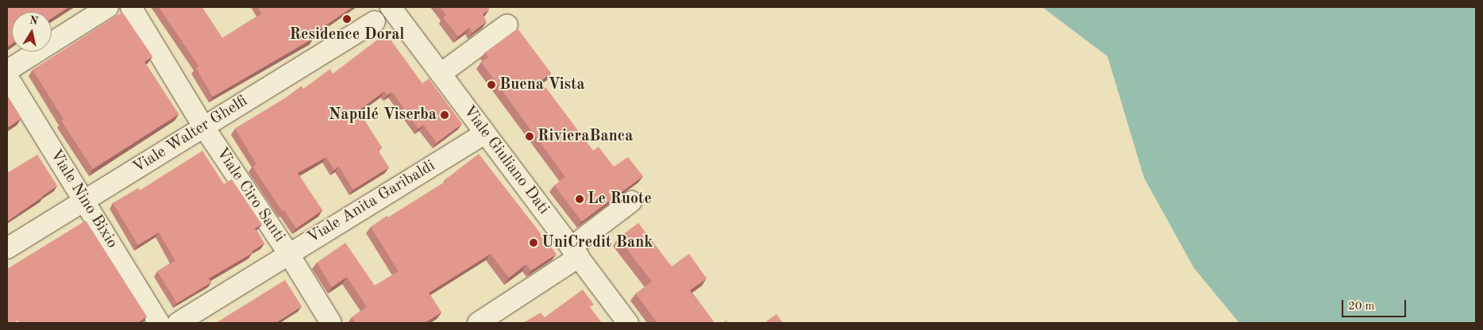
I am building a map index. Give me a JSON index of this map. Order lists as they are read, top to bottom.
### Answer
{
  "streets": {
    "street": [
      "Viale Walter Ghelfi",
      "Viale Giuliano Dati",
      "Viale Ciro Santi",
      "Viale Nino Bixio",
      "Viale Anita Garibaldi"
    ]
  },
  "crossings": [
    ["Viale Walter Ghelfi", "Viale Ciro Santi"],
    ["Viale Walter Ghelfi", "Viale Nino Bixio"],
    ["Viale Giuliano Dati", "Viale Anita Garibaldi"],
    ["Viale Ciro Santi", "Viale Anita Garibaldi"]
  ],
  "places": [
    "Residence Doral",
    "Buena Vista",
    "Napulé Viserba",
    "RivieraBanca",
    "Le Ruote",
    "UniCredit Bank"
  ],
  "scale_bar": "20 m",
  "north": "top"
}
